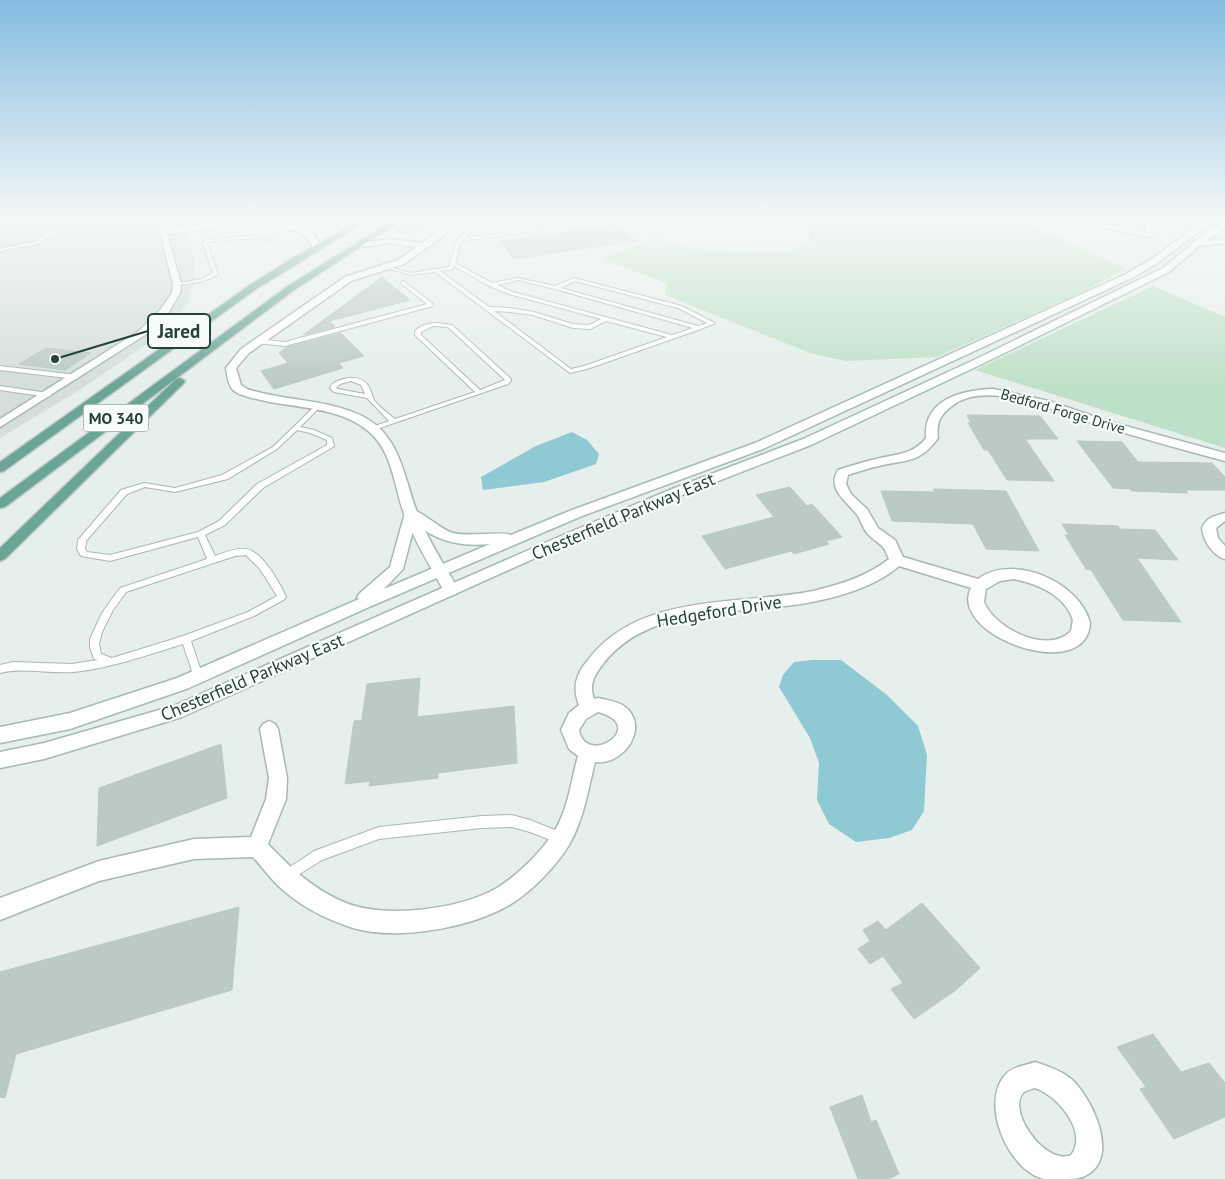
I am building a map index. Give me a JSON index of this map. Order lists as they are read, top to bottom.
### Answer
{
  "streets": {
    "main road": ["MO 340"],
    "street": ["Bedford Forge Drive", "Chesterfield Parkway East", "Hedgeford Drive"]
  },
  "crossings": [
    ["Bedford Forge Drive", "Hedgeford Drive"]
  ],
  "places": ["Jared"]
}
